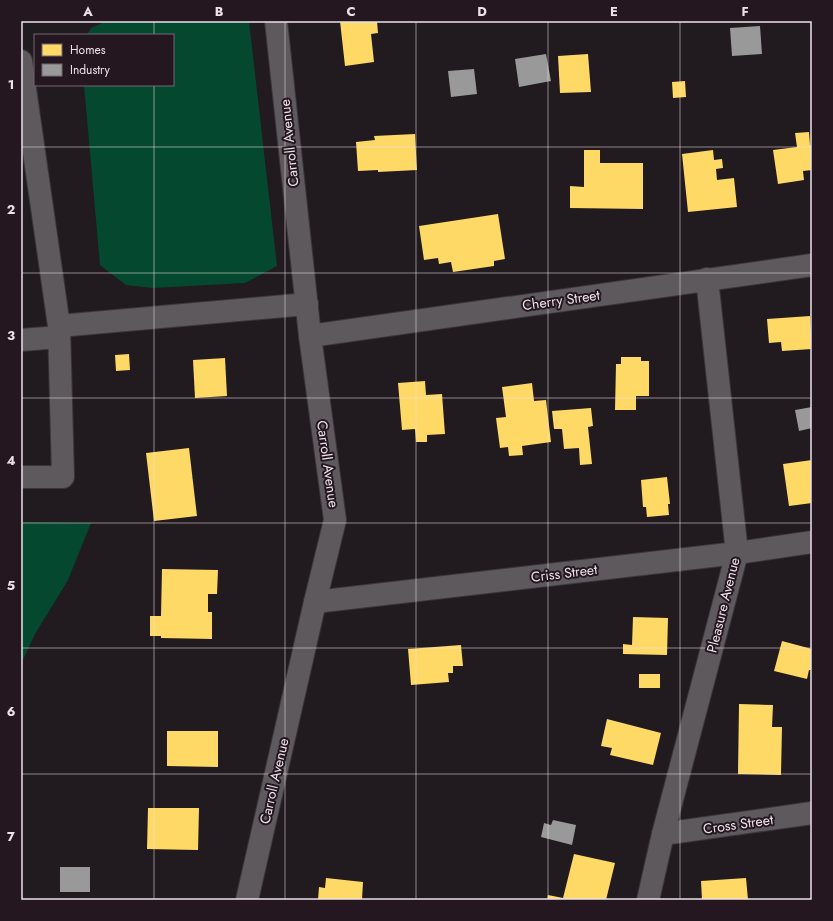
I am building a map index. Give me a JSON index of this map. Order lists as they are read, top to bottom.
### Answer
{
  "streets": {
    "street": [
      "Carroll Avenue",
      "Cherry Street",
      "Criss Street",
      "Pleasure Avenue",
      "Cross Street"
    ]
  },
  "crossings": [
    ["Carroll Avenue", "Cherry Street"],
    ["Carroll Avenue", "Criss Street"],
    ["Cherry Street", "Pleasure Avenue"],
    ["Criss Street", "Pleasure Avenue"],
    ["Pleasure Avenue", "Cross Street"]
  ],
  "legend": ["Homes", "Industry"],
  "grid": {
    "columns": [
      "A",
      "B",
      "C",
      "D",
      "E",
      "F"
    ],
    "rows": [
      "1",
      "2",
      "3",
      "4",
      "5",
      "6",
      "7"
    ]
  }
}
